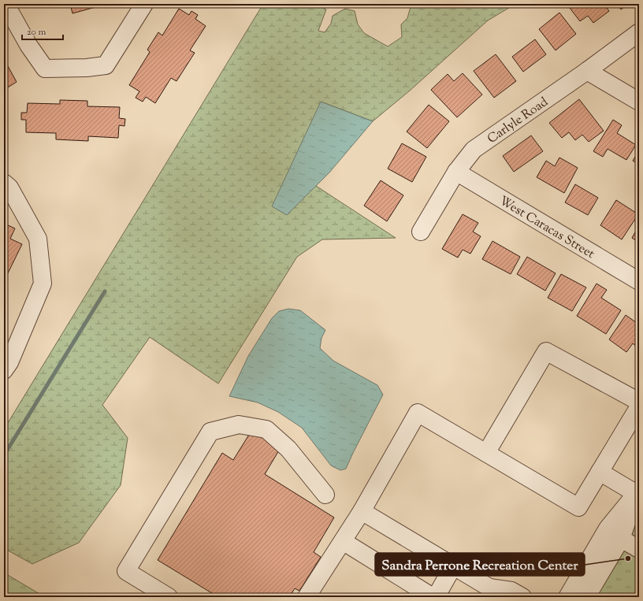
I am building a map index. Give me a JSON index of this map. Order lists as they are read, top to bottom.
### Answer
{
  "streets": {
    "street": ["Carlyle Road", "West Caracas Street"]
  },
  "crossings": [
    ["Carlyle Road", "West Caracas Street"]
  ],
  "places": ["Sandra Perrone Recreation Center"],
  "scale_bar": "20 m"
}
